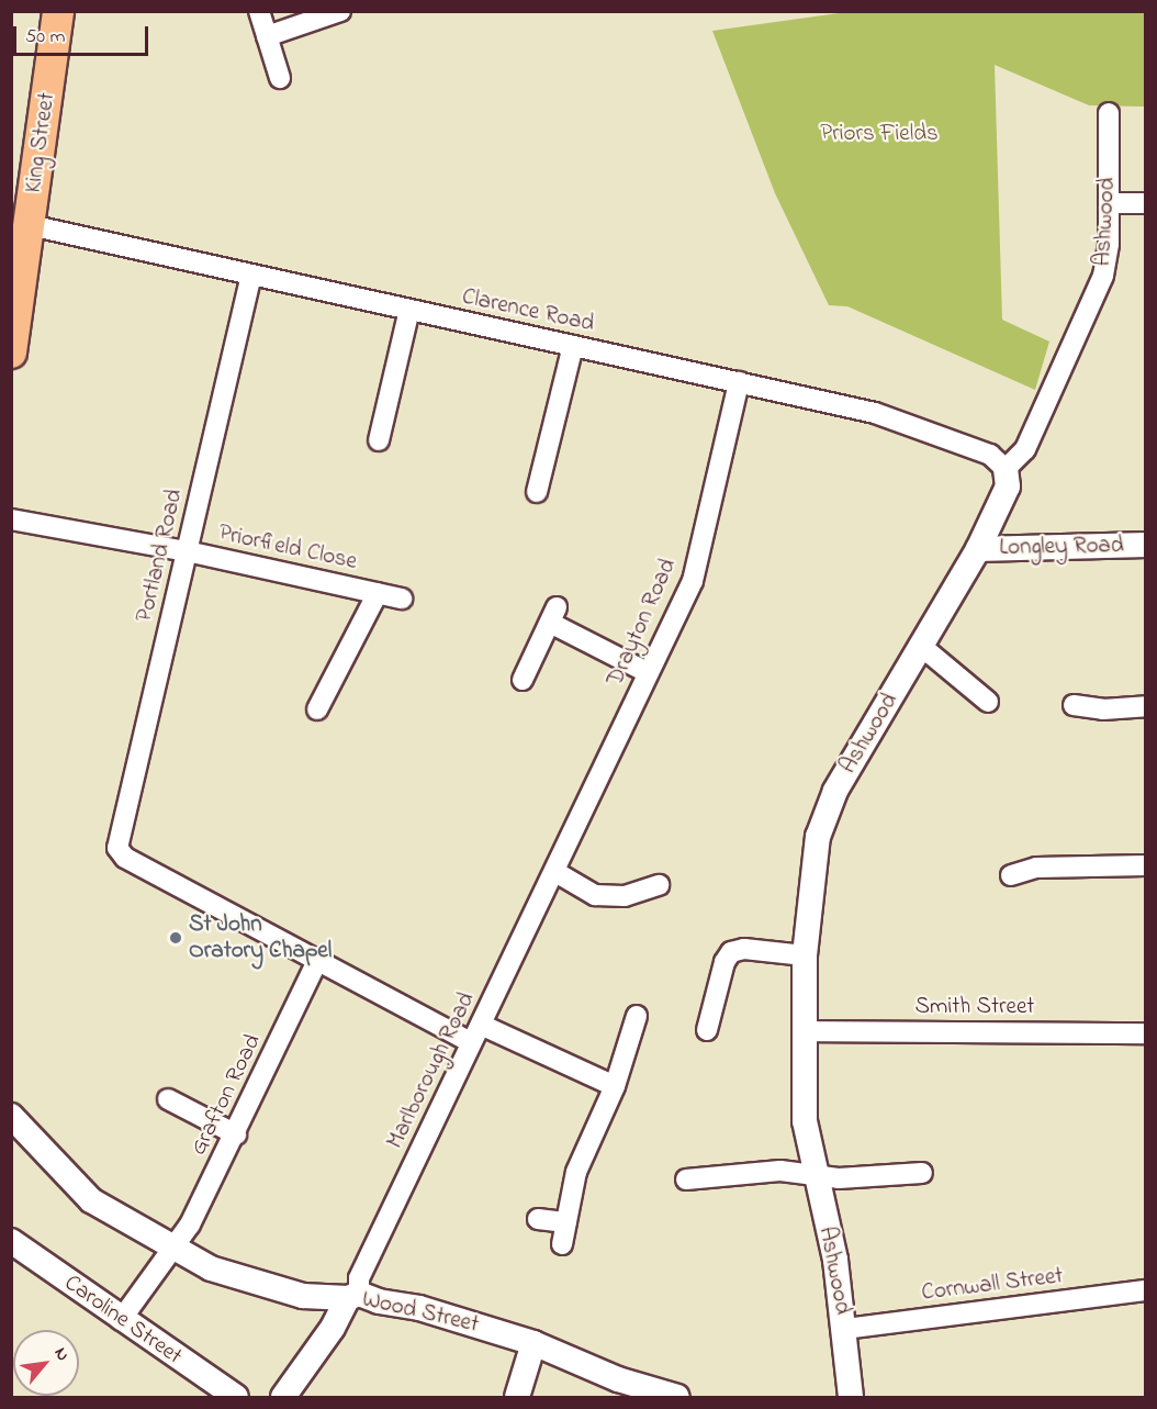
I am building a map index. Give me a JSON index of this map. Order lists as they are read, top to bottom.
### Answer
{
  "streets": {
    "main road": ["King Street"],
    "street": [
      "Ashwood",
      "Clarence Road",
      "Longley Road",
      "Priorfield Close",
      "Portland Road",
      "Drayton Road",
      "Smith Street",
      "Marlborough Road",
      "Grafton Road",
      "Cornwall Street",
      "Wood Street",
      "Caroline Street"
    ]
  },
  "crossings": [
    ["King Street", "Clarence Road"],
    ["Ashwood", "Clarence Road"],
    ["Ashwood", "Longley Road"],
    ["Ashwood", "Smith Street"],
    ["Ashwood", "Cornwall Street"],
    ["Clarence Road", "Portland Road"],
    ["Clarence Road", "Drayton Road"],
    ["Priorfield Close", "Portland Road"],
    ["Portland Road", "Grafton Road"],
    ["Drayton Road", "Marlborough Road"],
    ["Marlborough Road", "Wood Street"],
    ["Grafton Road", "Wood Street"],
    ["Grafton Road", "Caroline Street"]
  ],
  "parks": ["Priors Fields"],
  "places": ["St John Oratory Chapel"],
  "scale_bar": "50 m",
  "north": "top right"
}
